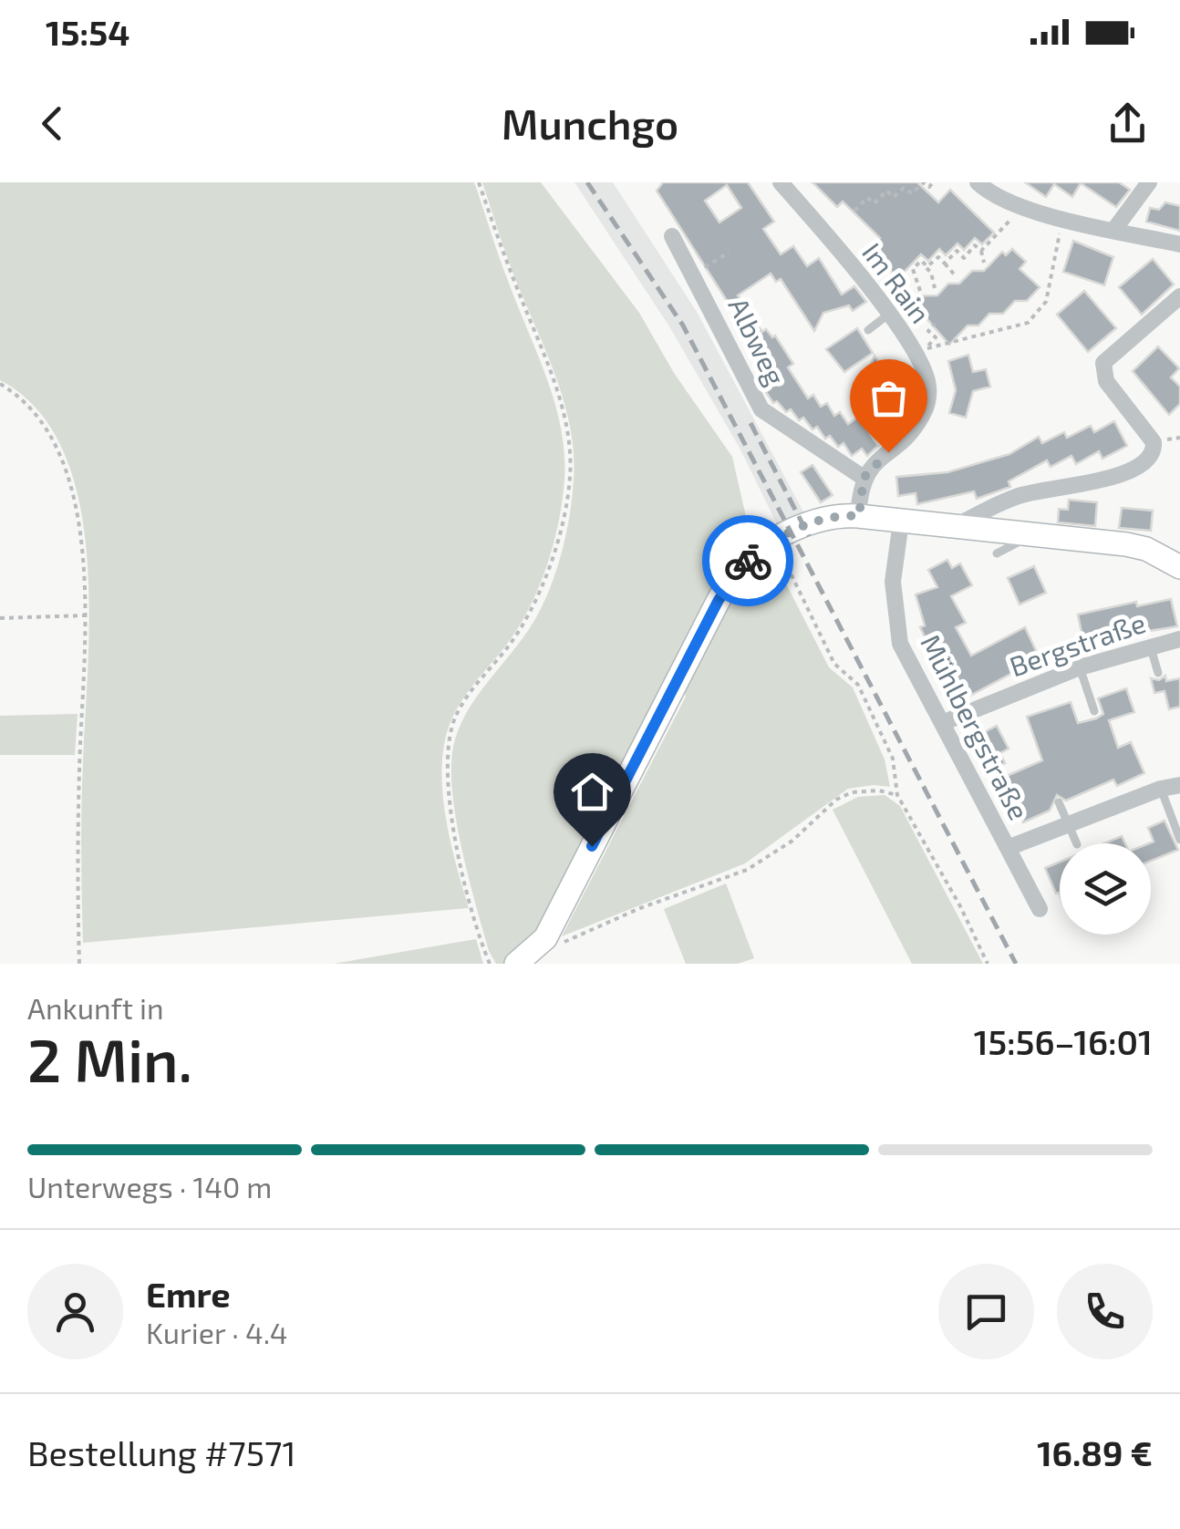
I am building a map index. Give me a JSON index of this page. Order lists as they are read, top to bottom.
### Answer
{
  "streets": {
    "street": [
      "Im Rain",
      "Albweg",
      "Bergstraße",
      "Mühlbergstraße"
    ]
  },
  "crossings": [
    ["Im Rain", "Albweg"],
    ["Bergstraße", "Mühlbergstraße"]
  ],
  "page": {
    "status": "15:54",
    "header": "Munchgo",
    "heading": ["2 Min.", "Ankunft in", "15:56–16:01"],
    "panel": [
      "Emre",
      "Kurier · 4.4",
      "Bestellung #7571",
      "16.89 €"
    ],
    "bar": "Unterwegs · 140 m"
  }
}
